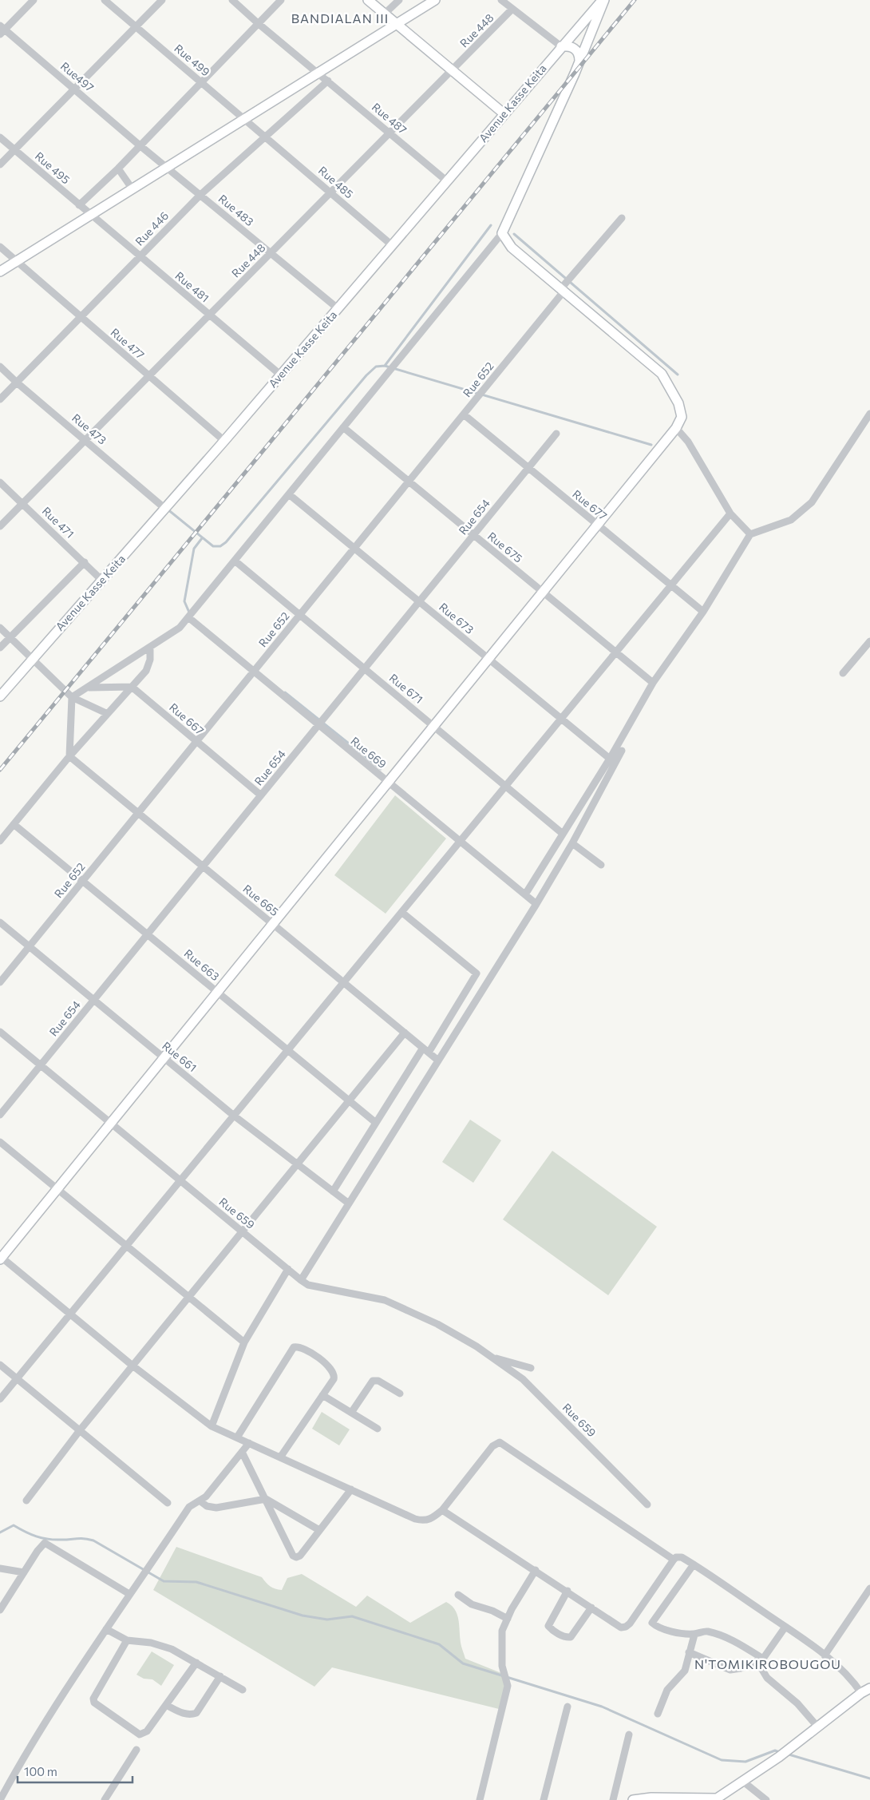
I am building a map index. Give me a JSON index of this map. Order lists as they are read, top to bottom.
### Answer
{
  "streets": {
    "street": [
      "Rue 448",
      "Rue 499",
      "Rue497",
      "Avenue Kasse Keita",
      "Rue 487",
      "Rue 495",
      "Rue 485",
      "Rue 483",
      "Rue 446",
      "Rue 481",
      "Rue 477",
      "Rue 652",
      "Rue 473",
      "Rue 677",
      "Rue 654",
      "Rue 471",
      "Rue 675",
      "Rue 673",
      "Rue 671",
      "Rue 667",
      "Rue 669",
      "Rue 665",
      "Rue 663",
      "Rue 661",
      "Rue 659"
    ]
  },
  "crossings": [
    ["Rue 448", "Rue 487"],
    ["Rue 448", "Rue 485"],
    ["Rue 448", "Rue 483"],
    ["Rue 448", "Rue 481"],
    ["Rue 448", "Rue 477"],
    ["Rue 448", "Rue 473"],
    ["Rue 448", "Rue 471"],
    ["Rue 499", "Rue 485"],
    ["Rue 499", "Rue 446"],
    ["Rue497", "Rue 483"],
    ["Avenue Kasse Keita", "Rue 487"],
    ["Avenue Kasse Keita", "Rue 485"],
    ["Avenue Kasse Keita", "Rue 483"],
    ["Avenue Kasse Keita", "Rue 481"],
    ["Avenue Kasse Keita", "Rue 477"],
    ["Avenue Kasse Keita", "Rue 473"],
    ["Avenue Kasse Keita", "Rue 471"],
    ["Rue 487", "Rue 446"],
    ["Rue 495", "Rue 481"],
    ["Rue 485", "Rue 446"],
    ["Rue 483", "Rue 446"],
    ["Rue 446", "Rue 481"],
    ["Rue 446", "Rue 477"],
    ["Rue 446", "Rue 473"],
    ["Rue 652", "Rue 677"],
    ["Rue 652", "Rue 675"],
    ["Rue 652", "Rue 673"],
    ["Rue 652", "Rue 671"],
    ["Rue 652", "Rue 667"],
    ["Rue 652", "Rue 669"],
    ["Rue 652", "Rue 665"],
    ["Rue 652", "Rue 663"],
    ["Rue 652", "Rue 661"],
    ["Rue 677", "Rue 654"],
    ["Rue 654", "Rue 675"],
    ["Rue 654", "Rue 673"],
    ["Rue 654", "Rue 671"],
    ["Rue 654", "Rue 667"],
    ["Rue 654", "Rue 669"],
    ["Rue 654", "Rue 665"],
    ["Rue 654", "Rue 663"],
    ["Rue 654", "Rue 661"],
    ["Rue 654", "Rue 659"]
  ],
  "districts": ["BANDIALAN III", "N'TOMIKIROBOUGOU"],
  "scale_bar": "100 m"
}
